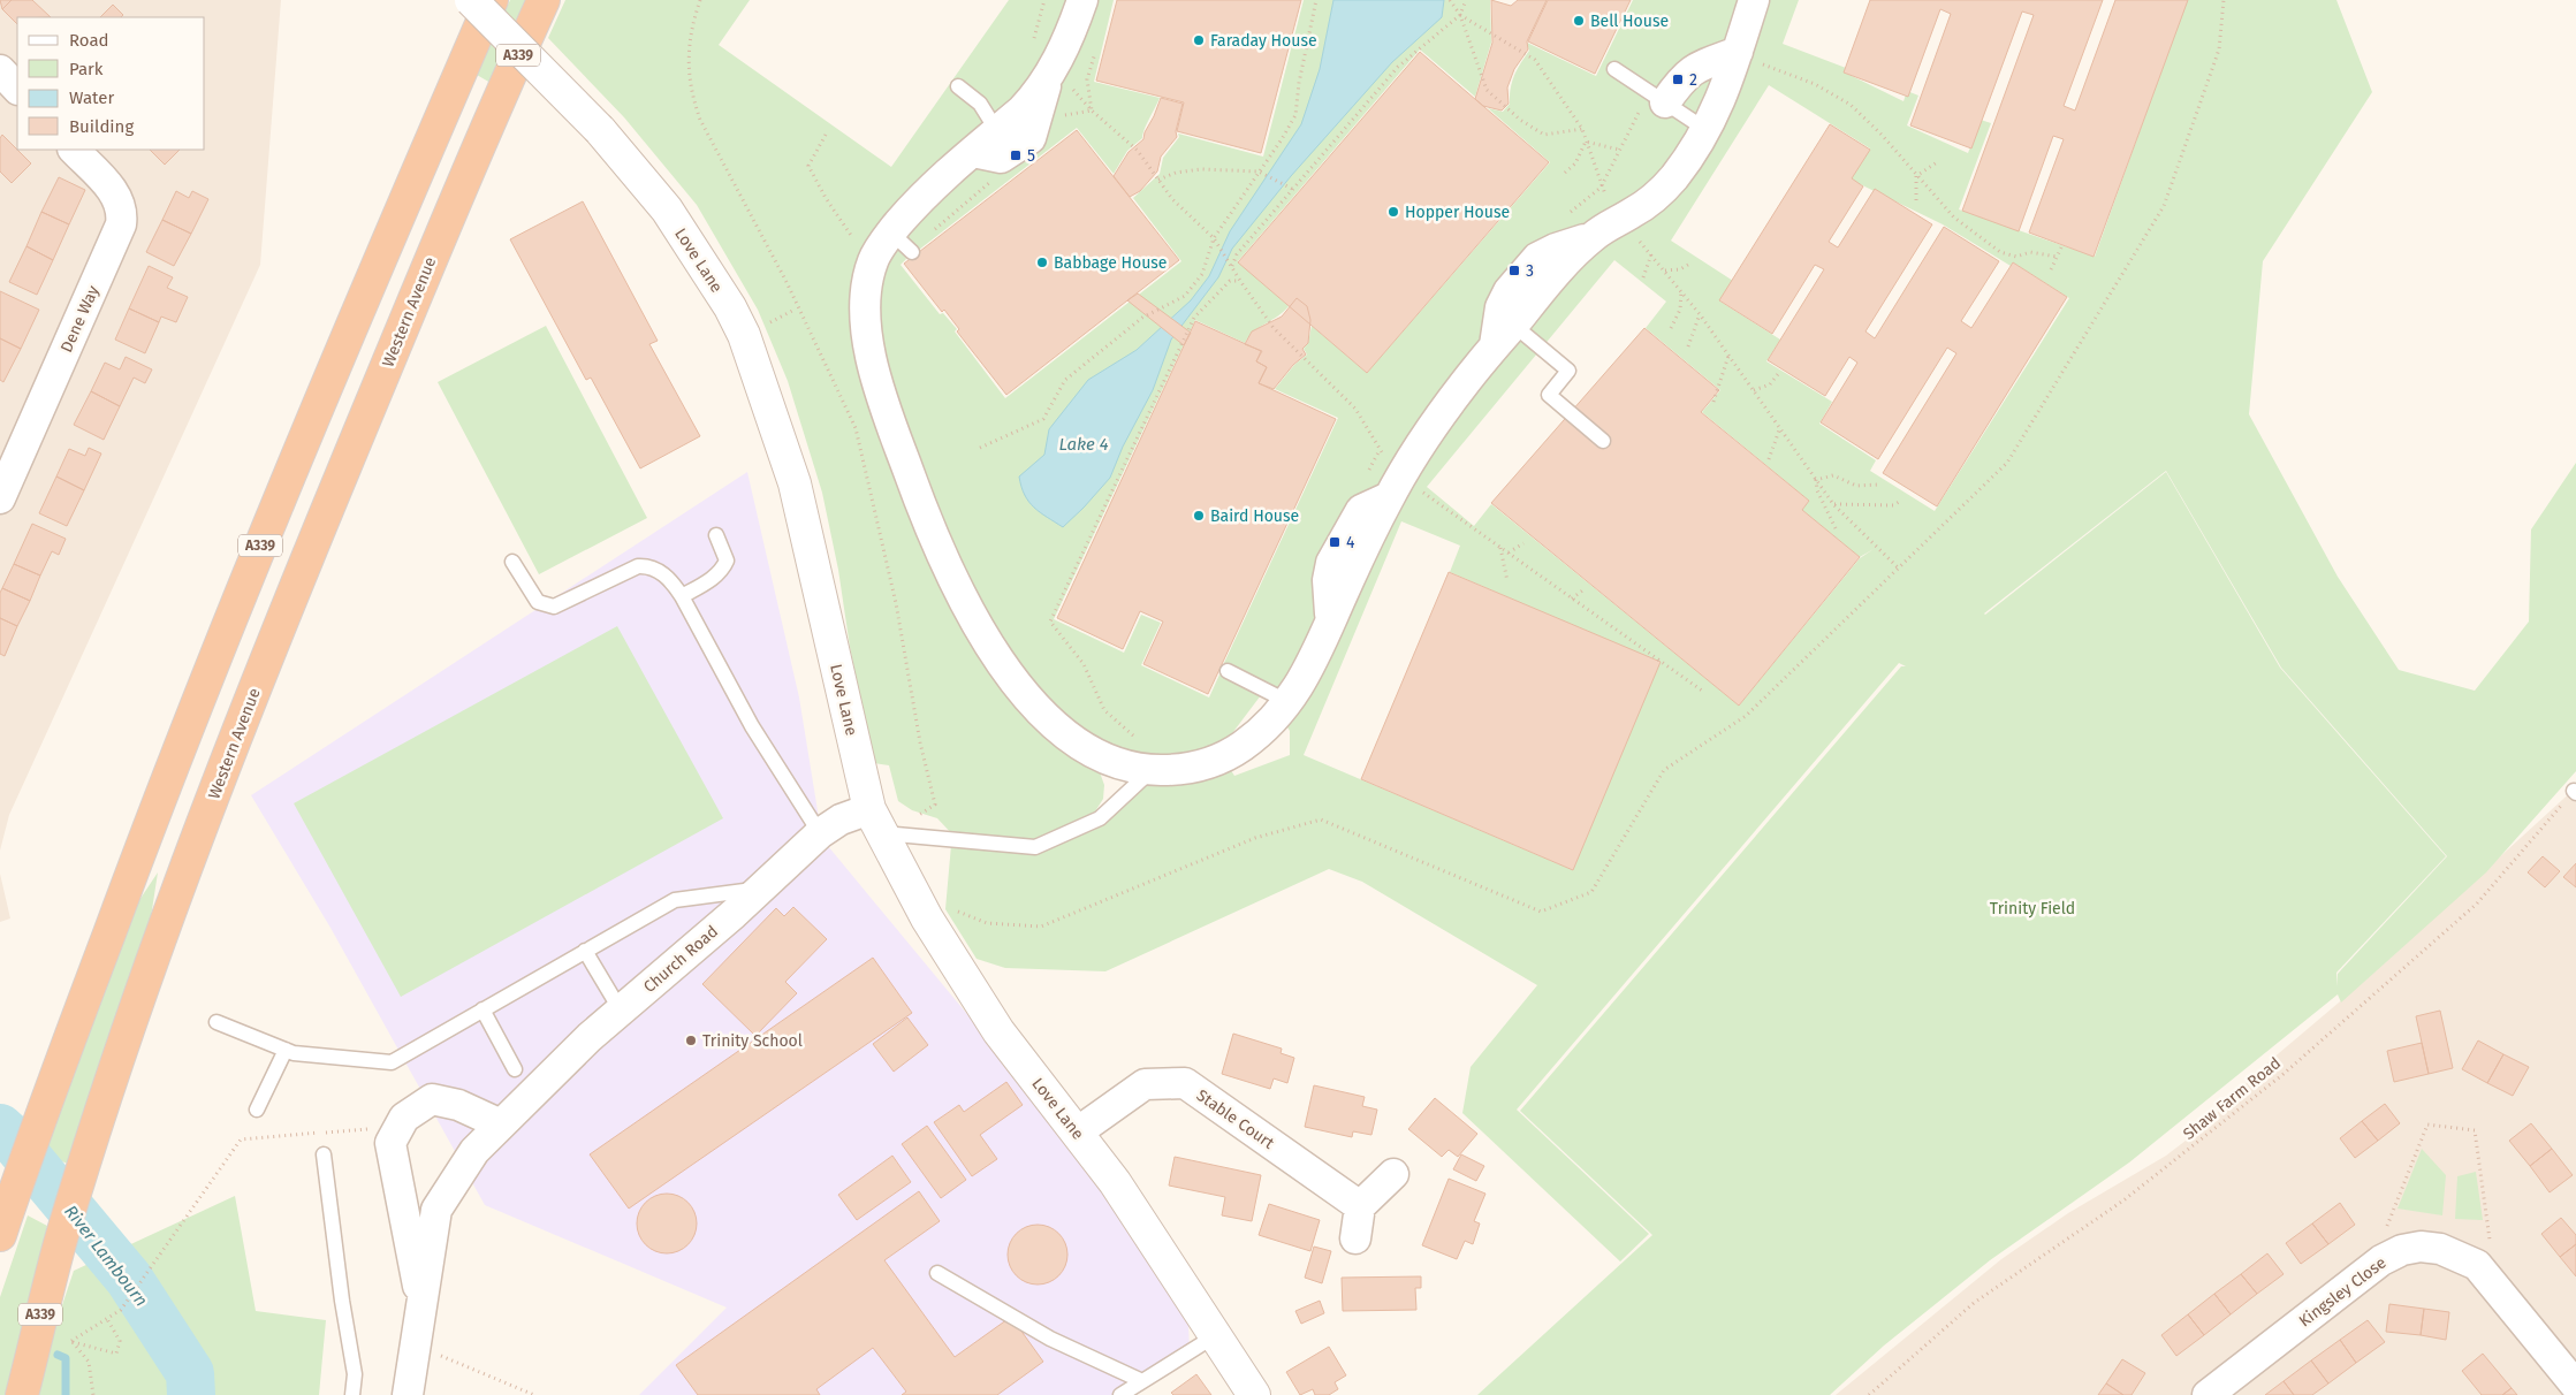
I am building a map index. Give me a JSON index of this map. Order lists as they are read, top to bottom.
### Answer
{
  "streets": {
    "highway": ["A339", "Western Avenue"],
    "street": [
      "Love Lane",
      "Dene Way",
      "Church Road",
      "Stable Court",
      "Kingsley Close"
    ],
    "path": ["Shaw Farm Road"]
  },
  "crossings": [
    ["Love Lane", "Church Road"],
    ["Love Lane", "Stable Court"]
  ],
  "water": ["Lake 4", "River Lambourn"],
  "parks": ["Trinity Field"],
  "places": {
    "other": [
      "Bell House",
      "Faraday House",
      "Hopper House",
      "Babbage House",
      "Baird House",
      "Trinity School"
    ],
    "transit": [
      "2",
      "5",
      "3",
      "4"
    ]
  },
  "legend": [
    "Road",
    "Park",
    "Water",
    "Building"
  ]
}
